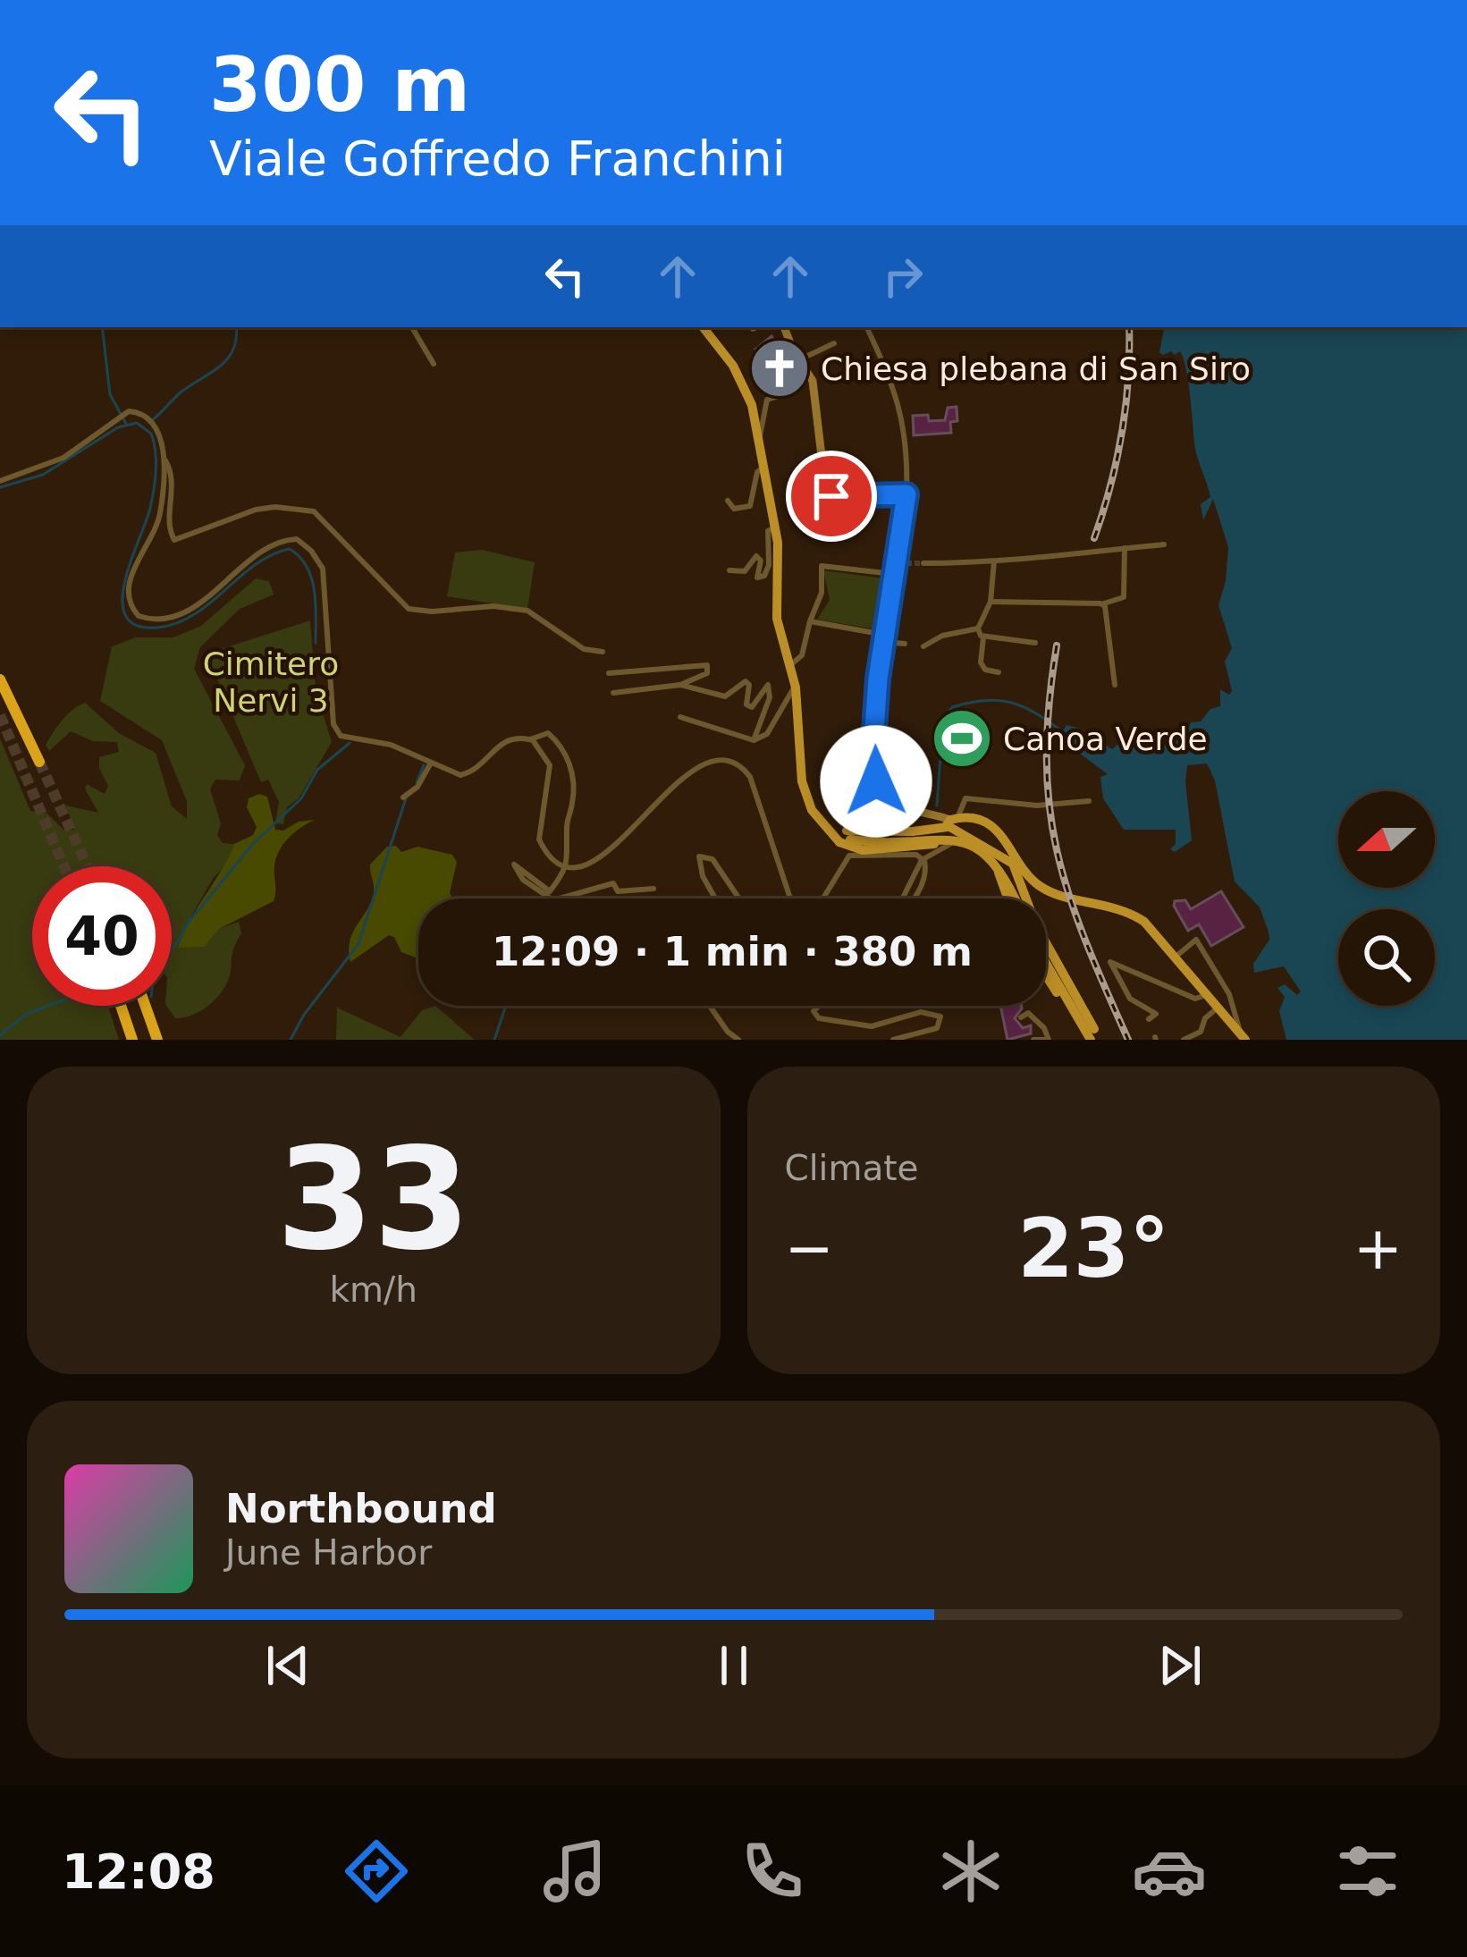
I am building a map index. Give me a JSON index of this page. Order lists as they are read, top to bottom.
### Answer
{
  "parks": ["Cimitero Nervi 3"],
  "places": {
    "church": ["Chiesa plebana di San Siro"],
    "sports": ["Canoa Verde"]
  },
  "north": "left",
  "page": {
    "turn": ["300 m", "Viale Goffredo Franchini"],
    "limit": "40",
    "trip": "12:09 · 1 min · 380 m",
    "tile": [
      ["33", "km/h"],
      "Climate"
    ],
    "heat": ["−", "23°", "+"],
    "song": ["Northbound", "June Harbor"],
    "tabs": "12:08"
  }
}
